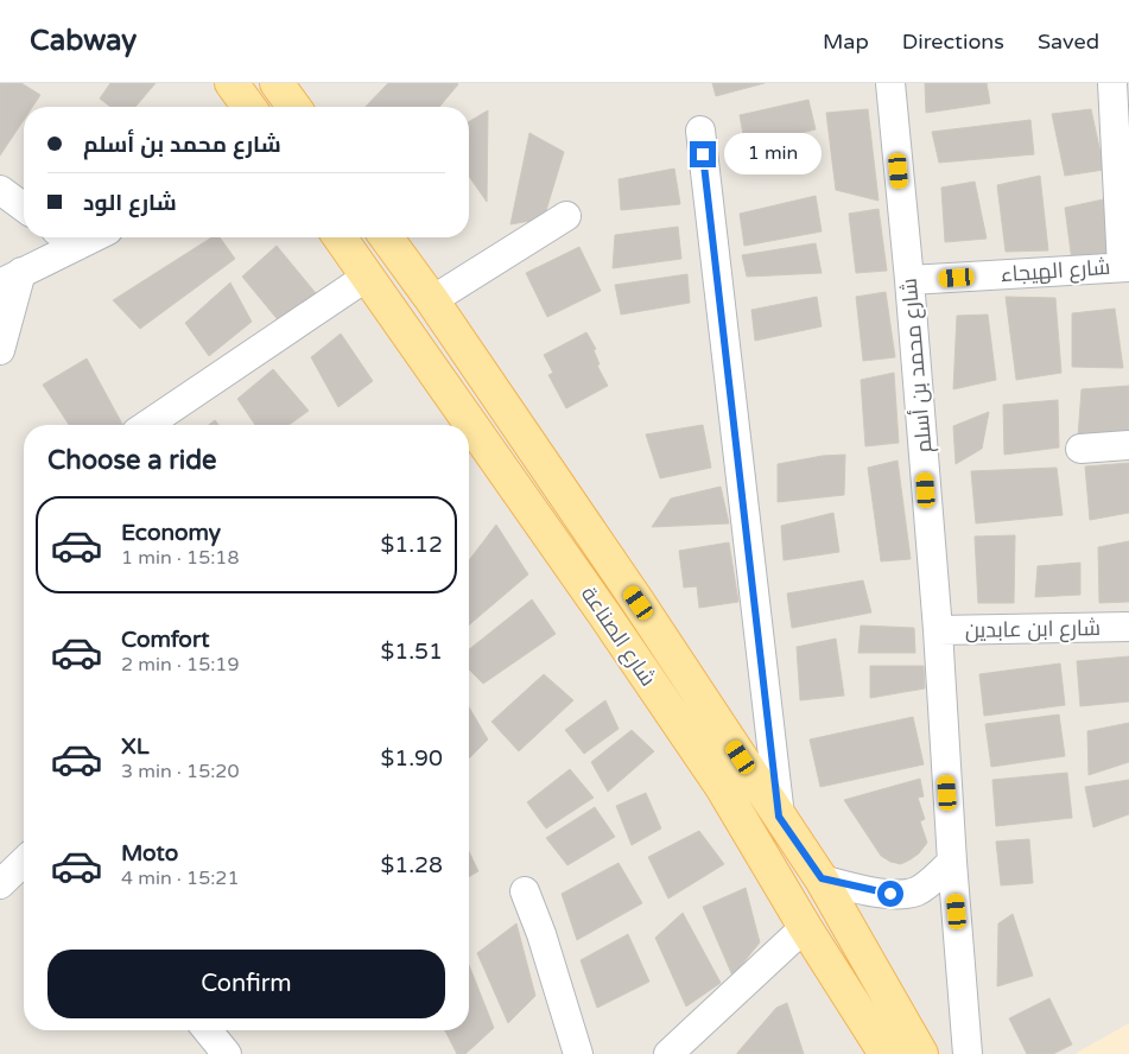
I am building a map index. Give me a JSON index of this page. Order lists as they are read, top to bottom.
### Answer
{
  "streets": {
    "main road": ["شارع الصناعة"],
    "street": ["شارع الهيجاء", "شارع محمد بن أسلم", "شارع ابن عابدين"]
  },
  "crossings": [
    ["شارع الهيجاء", "شارع محمد بن أسلم"],
    ["شارع محمد بن أسلم", "شارع ابن عابدين"]
  ],
  "page": {
    "header": "Cabway",
    "nav": ["Map", "Directions", "Saved"],
    "banner": ["شارع محمد بن أسلم", "شارع الود"],
    "bubble": "1 min",
    "heading": "Choose a ride",
    "list": [
      {
        "name": "Economy",
        "note": "1 min · 15:18",
        "value": "$1.12"
      },
      {
        "name": "Comfort",
        "note": "2 min · 15:19",
        "value": "$1.51"
      },
      {
        "name": "XL",
        "note": "3 min · 15:20",
        "value": "$1.90"
      },
      {
        "name": "Moto",
        "note": "4 min · 15:21",
        "value": "$1.28"
      }
    ],
    "buttons": "Confirm"
  }
}
